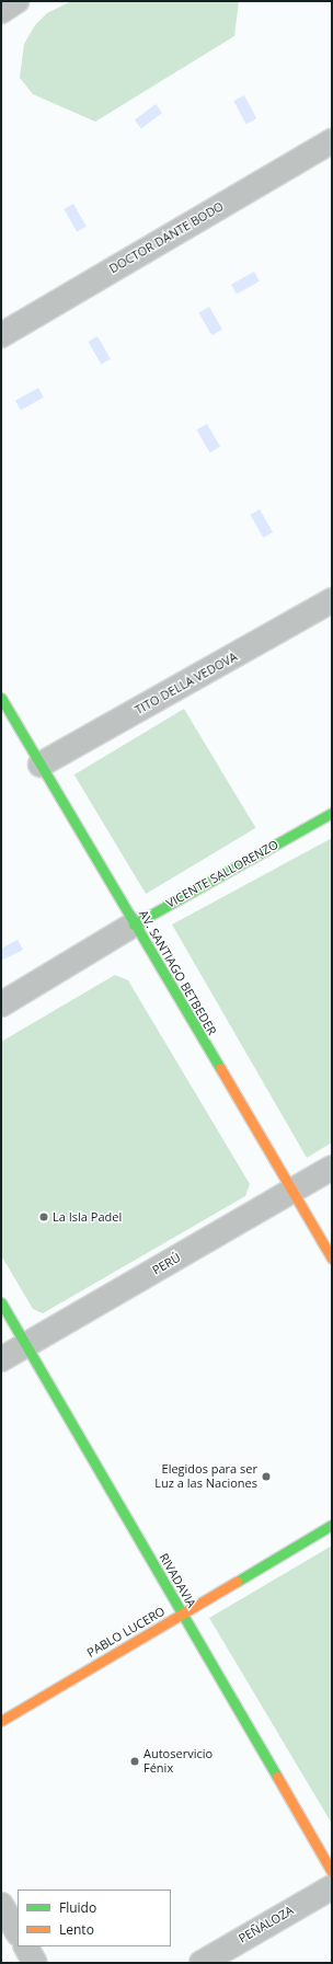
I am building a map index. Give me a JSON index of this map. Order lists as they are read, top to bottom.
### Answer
{
  "streets": {
    "street": [
      "DOCTOR DANTE BODO",
      "TITO DELLA VEDOVA",
      "VICENTE SALLORENZO",
      "AV. SANTIAGO BETBEDER",
      "PERÚ",
      "RIVADAVIA",
      "PABLO LUCERO",
      "PEÑALOZA"
    ]
  },
  "crossings": [
    ["TITO DELLA VEDOVA", "AV. SANTIAGO BETBEDER"],
    ["VICENTE SALLORENZO", "AV. SANTIAGO BETBEDER"],
    ["AV. SANTIAGO BETBEDER", "PERÚ"],
    ["PERÚ", "RIVADAVIA"],
    ["RIVADAVIA", "PABLO LUCERO"]
  ],
  "places": ["La Isla Padel", "Elegidos para ser Luz a las Naciones", "Autoservicio Fénix"],
  "legend": ["Fluido", "Lento"]
}
